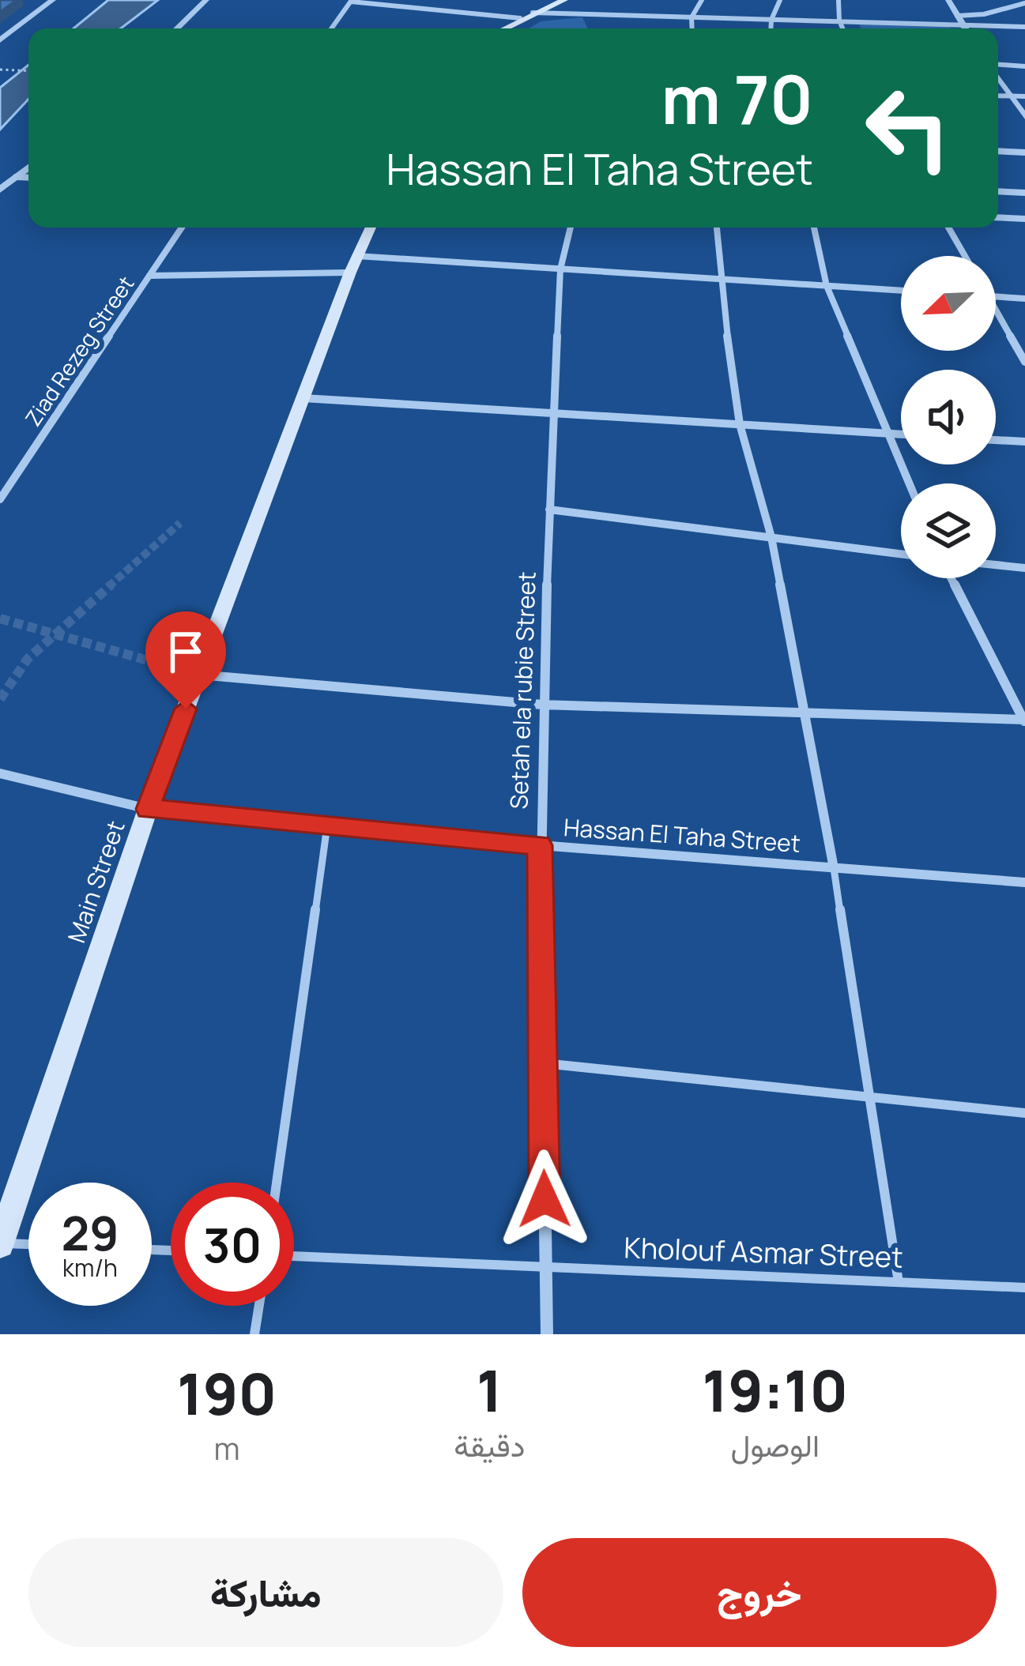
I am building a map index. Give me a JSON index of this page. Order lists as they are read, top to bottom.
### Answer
{
  "streets": {
    "main road": ["Main Street"],
    "street": ["Ziad Rezeg Street", "Setah ela rubie Street", "Hassan El Taha Street"],
    "lane": ["Kholouf Asmar Street"]
  },
  "crossings": [
    ["Setah ela rubie Street", "Hassan El Taha Street"],
    ["Setah ela rubie Street", "Kholouf Asmar Street"],
    ["Hassan El Taha Street", "Main Street"]
  ],
  "north": "bottom left",
  "page": {
    "turn": ["70 m", "Hassan El Taha Street"],
    "speed": "29 km/h",
    "limit": "30",
    "eta": [
      "19:10",
      "الوصول",
      "1",
      "دقيقة",
      "190",
      "m"
    ],
    "buttons": ["خروج", "مشاركة"]
  }
}
